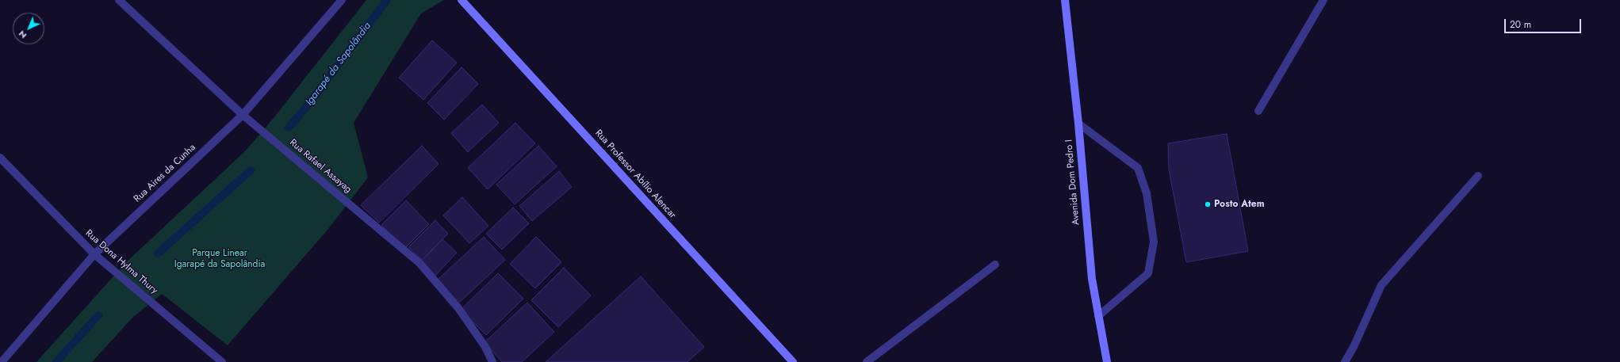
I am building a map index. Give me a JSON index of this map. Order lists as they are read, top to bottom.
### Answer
{
  "streets": {
    "street": [
      "Rua Rafael Assayag",
      "Rua Aires da Cunha",
      "Rua Professor Abílio Alencar",
      "Avenida Dom Pedro I",
      "Rua Dona Hylma Thury"
    ]
  },
  "crossings": [
    ["Rua Rafael Assayag", "Rua Aires da Cunha"],
    ["Rua Aires da Cunha", "Rua Dona Hylma Thury"]
  ],
  "water": ["Igarapé da Sapolândia"],
  "parks": ["Parque Linear Igarapé da Sapolândia"],
  "places": ["Posto Atem"],
  "scale_bar": "20 m",
  "north": "bottom left"
}
